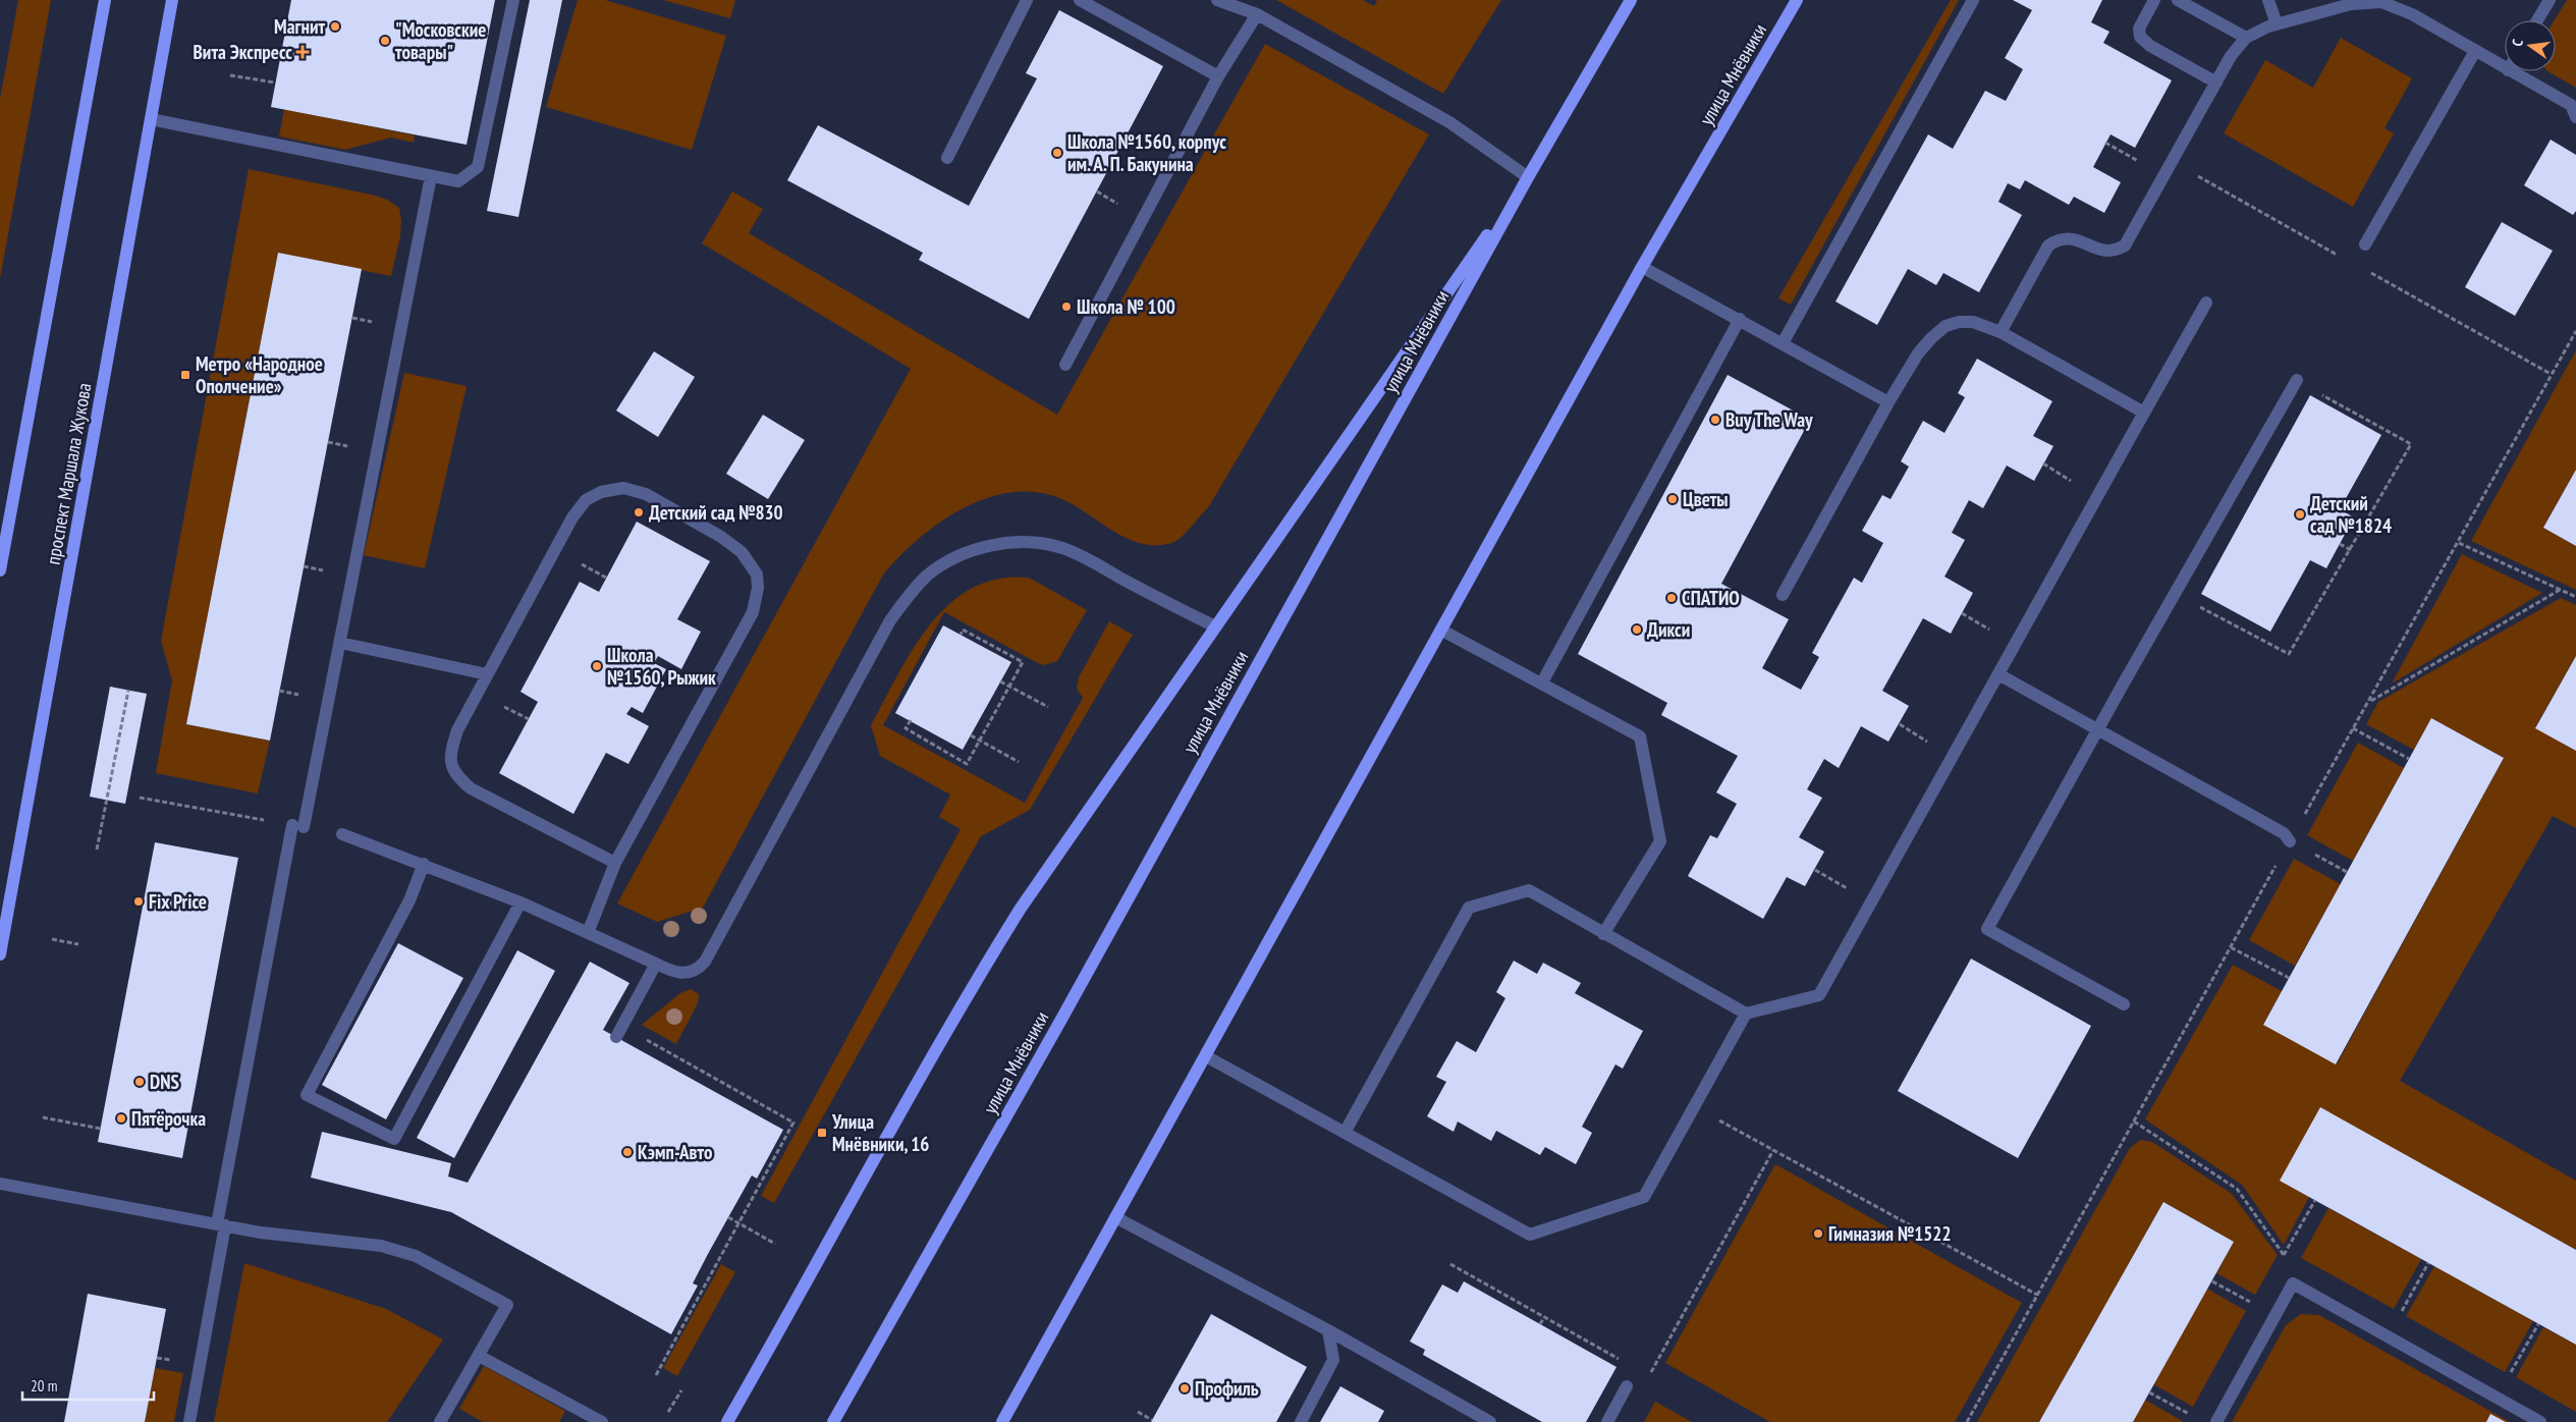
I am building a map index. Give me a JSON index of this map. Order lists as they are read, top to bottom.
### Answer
{
  "streets": {
    "main road": ["улица Мнёвники", "проспект Маршала Жукова"]
  },
  "places": {
    "other": [
      "Магнит",
      "\"Московские товары\"",
      "Школа №1560, корпус им. А. П. Бакунина",
      "Школа № 100",
      "Buy The Way",
      "Цветы",
      "Детский сад №830",
      "Детский сад №1824",
      "СПАТИО",
      "Дикси",
      "Школа №1560, Рыжик",
      "Fix Price",
      "DNS",
      "Пятёрочка",
      "Кэмп-Авто",
      "Гимназия №1522",
      "Профиль"
    ],
    "health": ["Вита Экспресс"],
    "transit": ["Метро «Народное Ополчение»", "Улица Мнёвники, 16"]
  },
  "scale_bar": "20 m",
  "north": "left"
}
